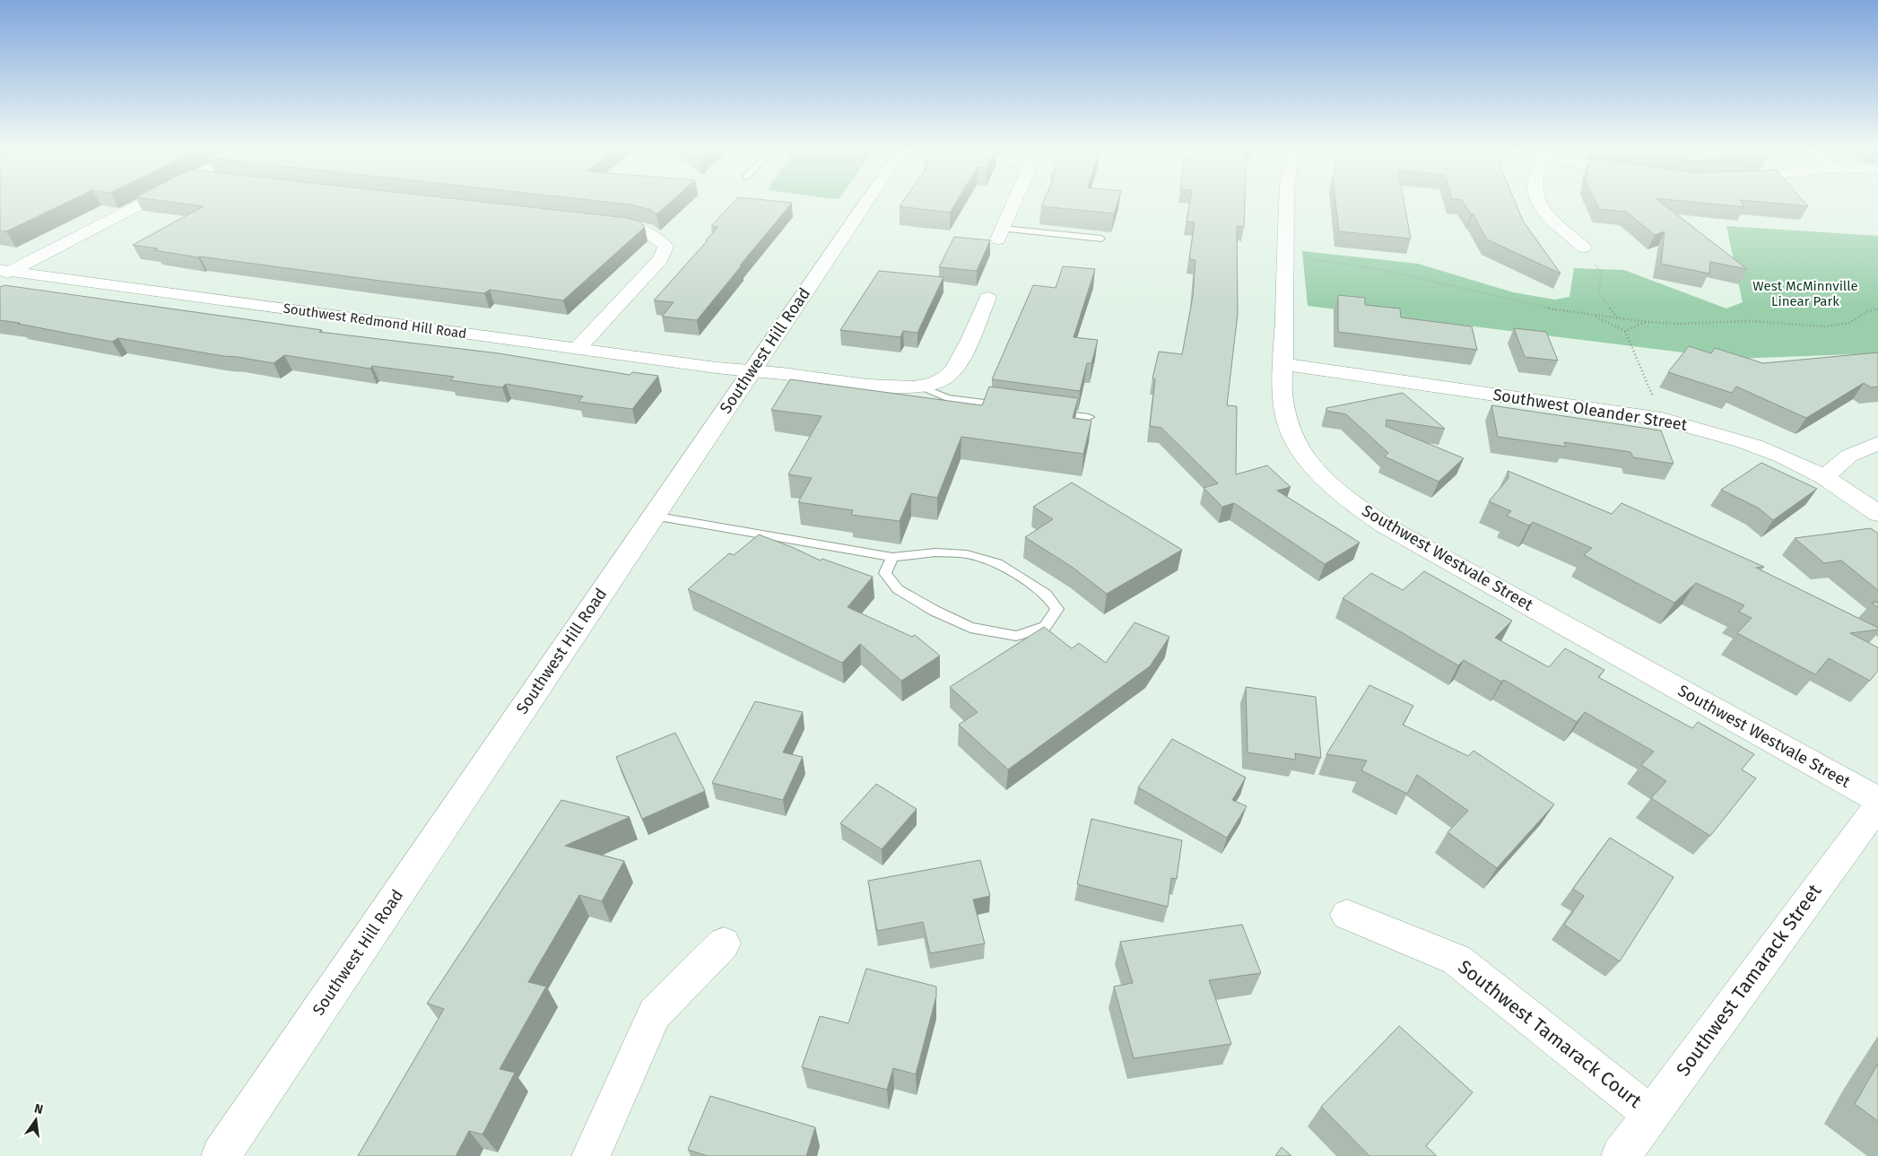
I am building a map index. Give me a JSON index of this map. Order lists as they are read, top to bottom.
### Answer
{
  "streets": {
    "street": [
      "Southwest Redmond Hill Road",
      "Southwest Hill Road",
      "Southwest Oleander Street",
      "Southwest Westvale Street",
      "Southwest Tamarack Street",
      "Southwest Tamarack Court"
    ]
  },
  "crossings": [
    ["Southwest Redmond Hill Road", "Southwest Hill Road"],
    ["Southwest Oleander Street", "Southwest Westvale Street"],
    ["Southwest Tamarack Street", "Southwest Tamarack Court"]
  ],
  "parks": ["West McMinnville Linear Park"],
  "north": "top"
}
